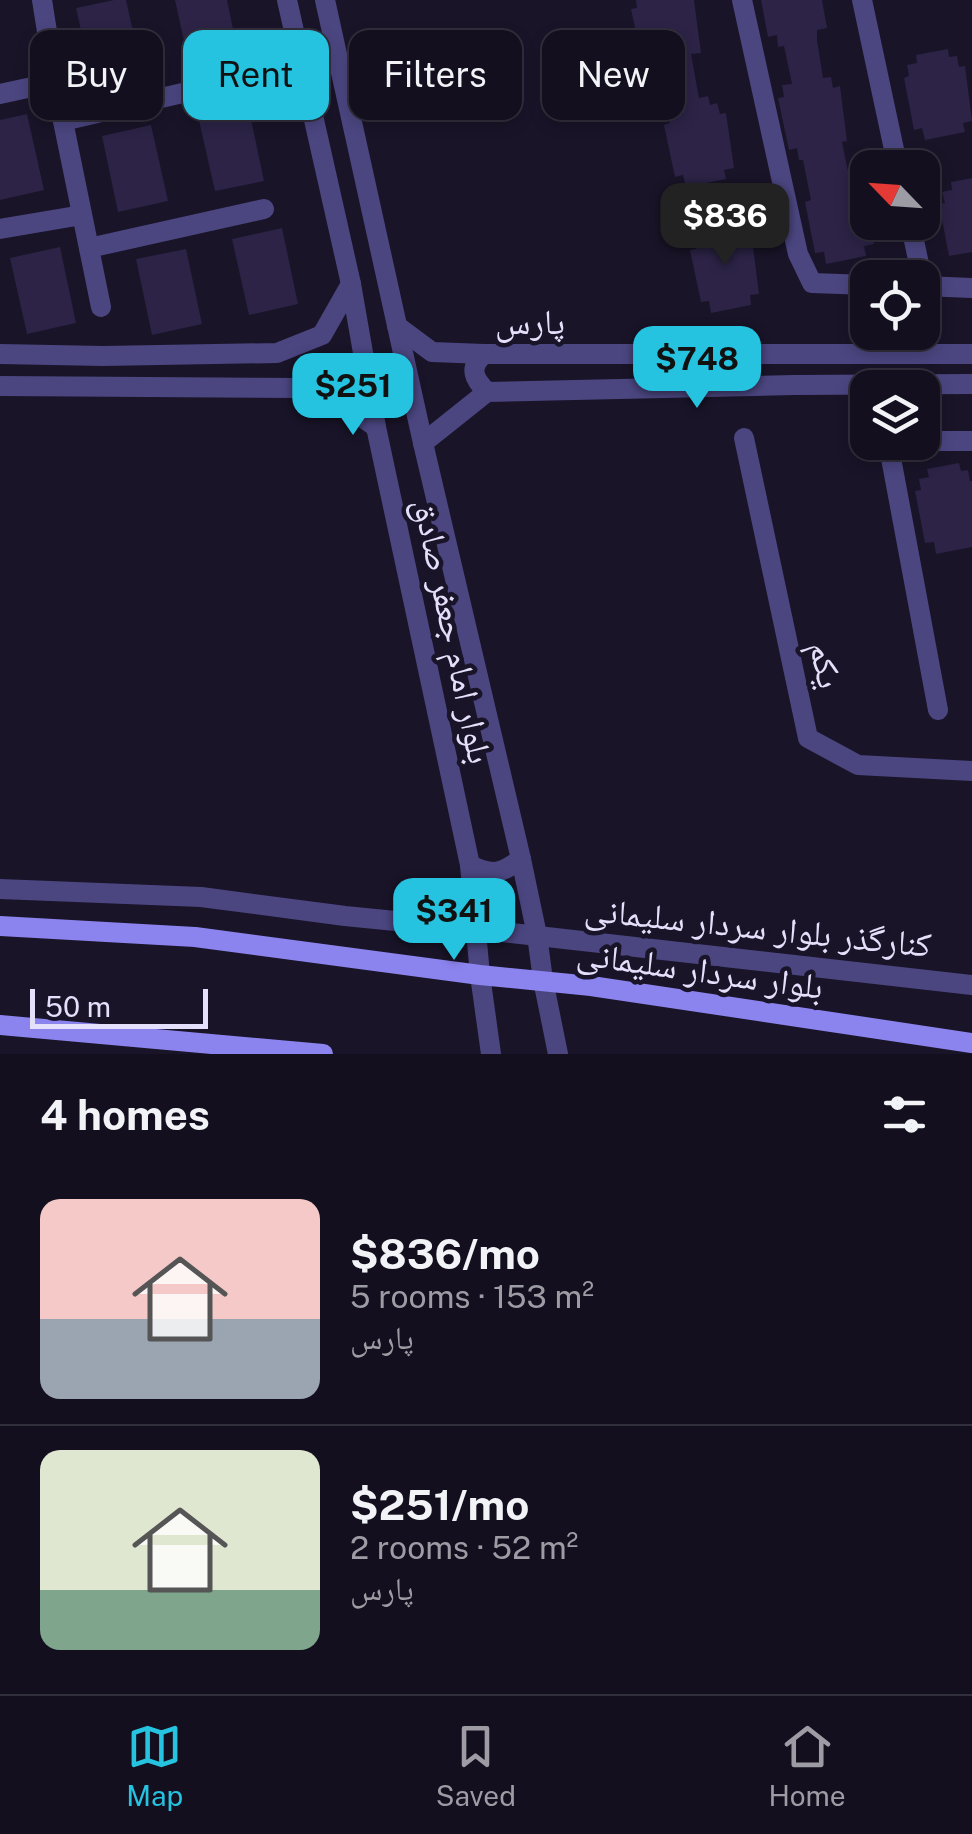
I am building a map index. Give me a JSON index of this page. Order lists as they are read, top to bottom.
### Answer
{
  "streets": {
    "main road": ["بلوار سردار سلیمانی"],
    "street": [
      "پارس",
      "بلوار امام جعفر صادق",
      "یکم",
      "کنارگذر بلوار سردار سلیمانی"
    ]
  },
  "crossings": [
    ["پارس", "بلوار امام جعفر صادق"],
    ["بلوار امام جعفر صادق", "کنارگذر بلوار سردار سلیمانی"],
    ["بلوار امام جعفر صادق", "بلوار سردار سلیمانی"]
  ],
  "scale_bar": "50 m",
  "north": "top left",
  "page": {
    "chip": [
      "Buy",
      "Rent",
      "Filters",
      "New"
    ],
    "price": [
      "$836",
      "$748",
      "$251",
      "$341"
    ],
    "scale": "50 m",
    "heading": "4 homes",
    "list": [
      {
        "name": "$836/mo",
        "note": "5 rooms · 153 m² · پارس"
      },
      {
        "name": "$251/mo",
        "note": "2 rooms · 52 m² · پارس"
      }
    ],
    "tabs": ["Map", "Saved", "Home"]
  }
}
